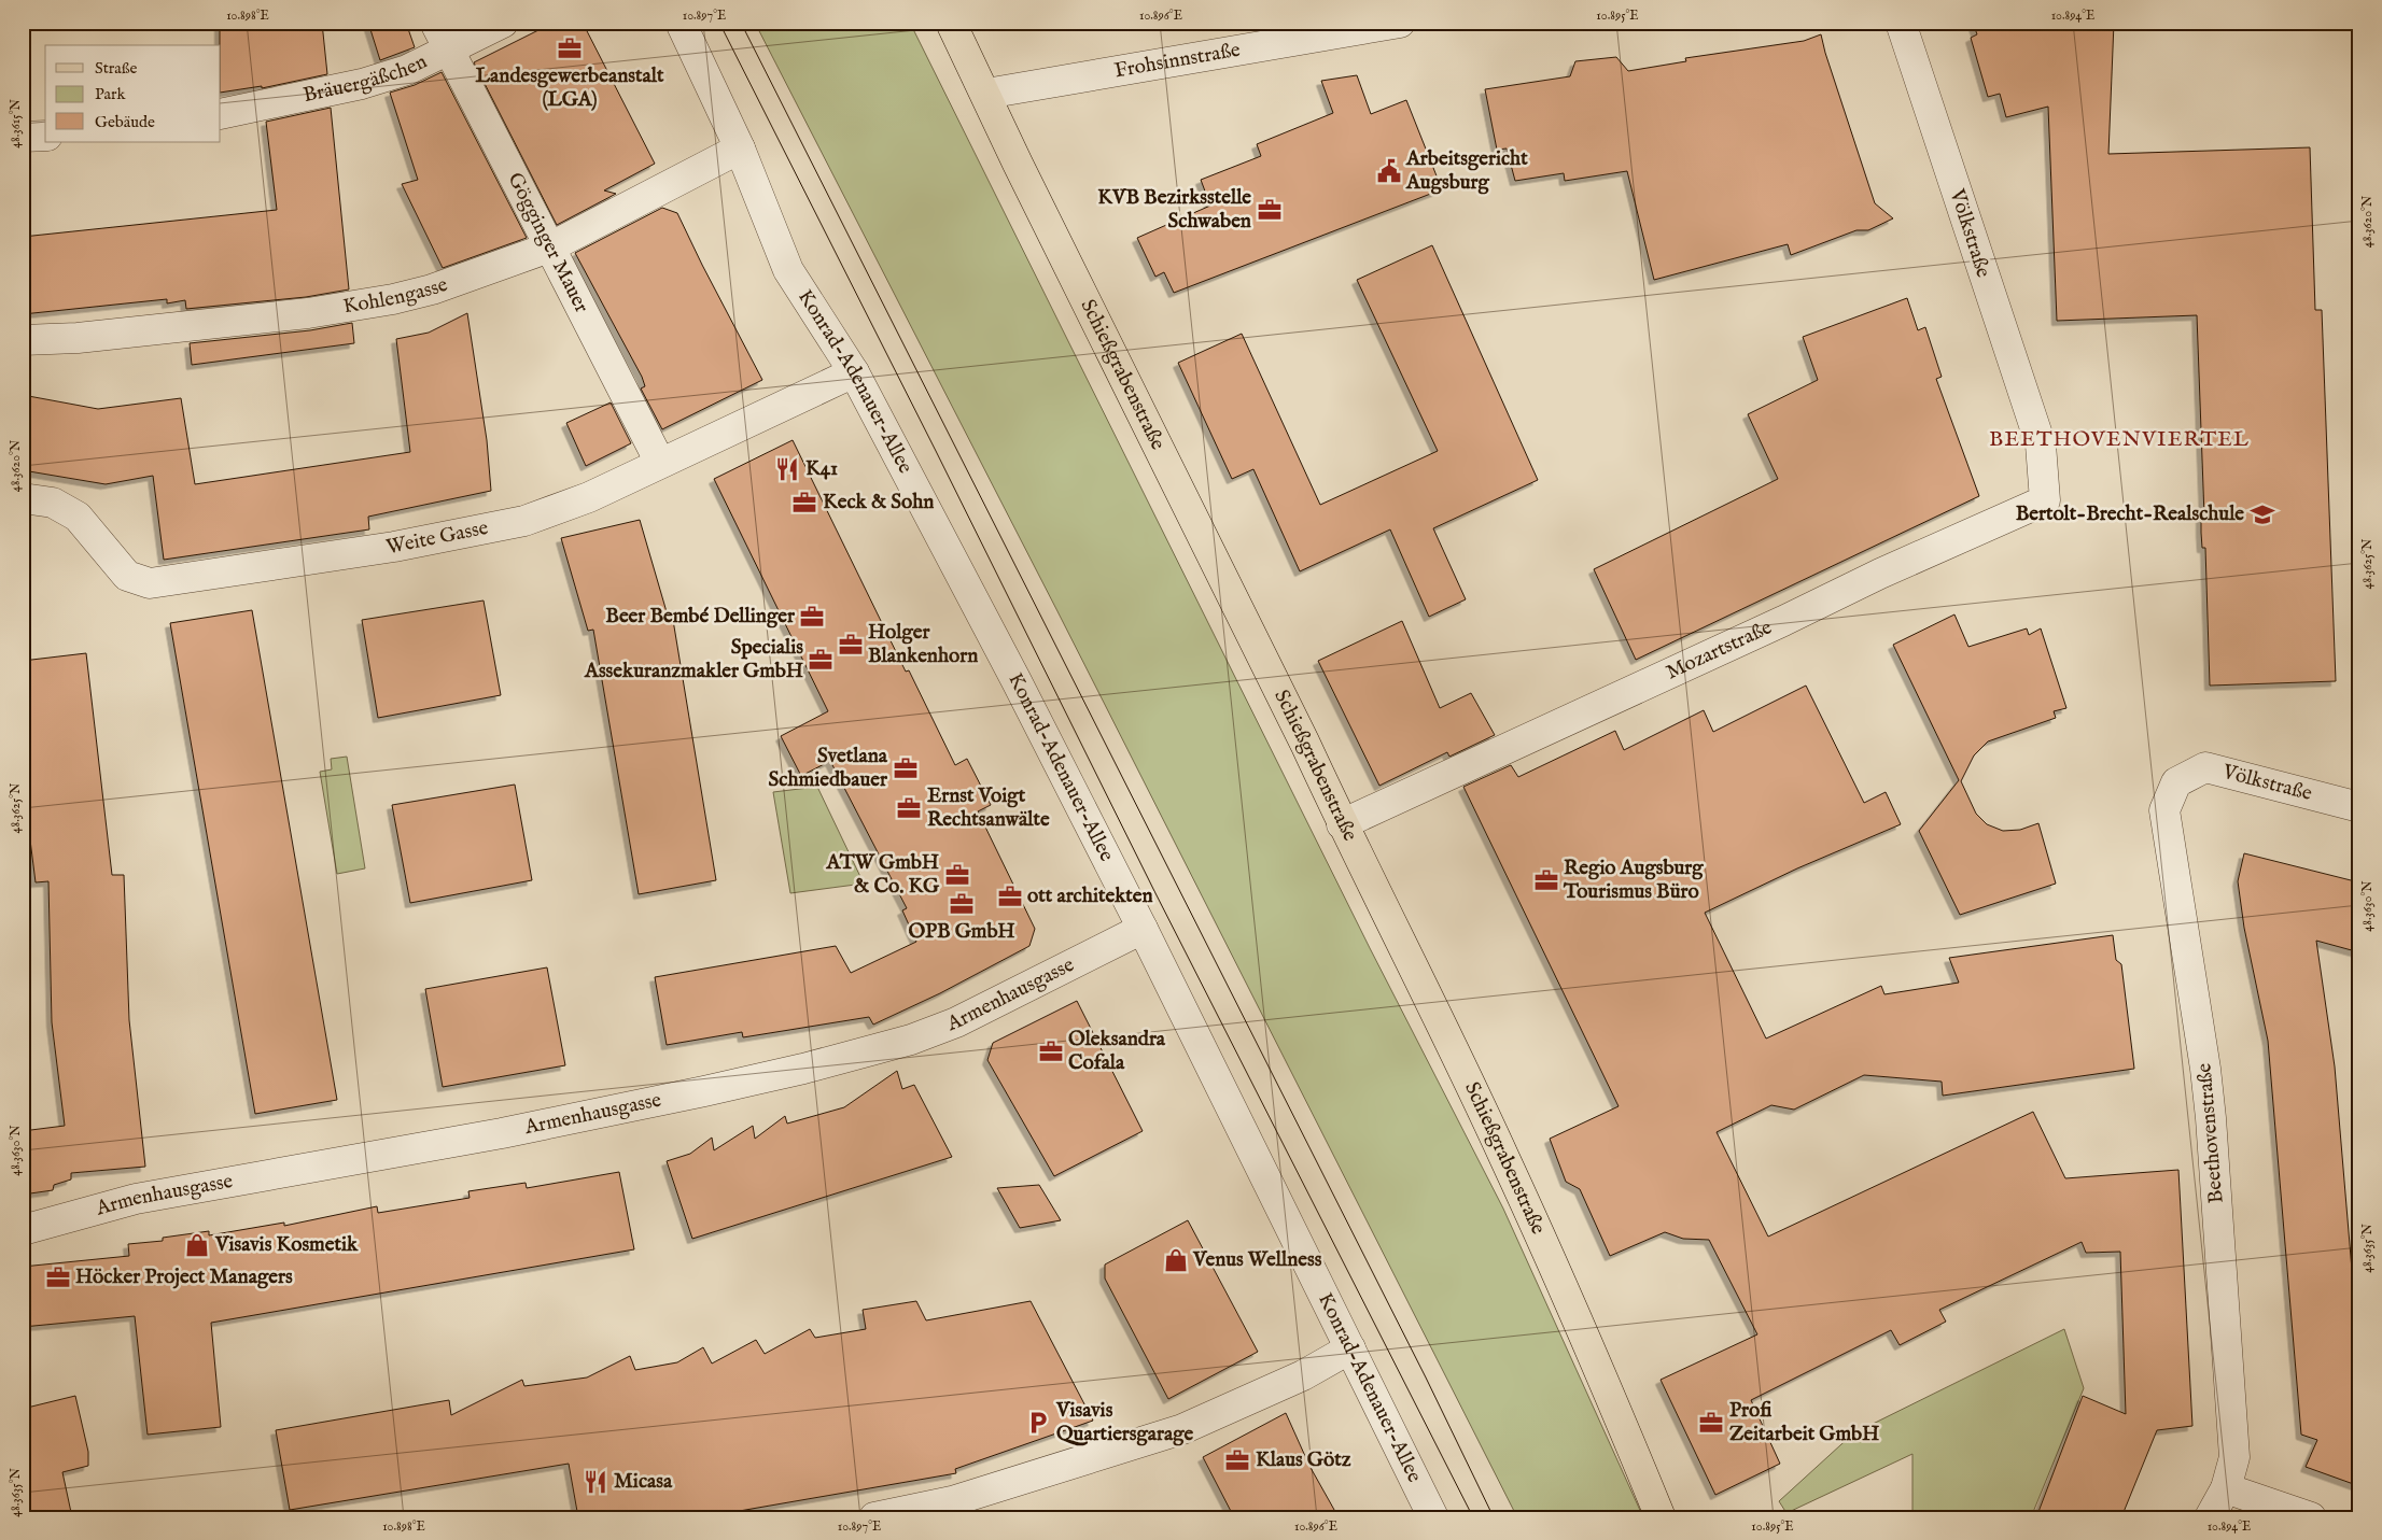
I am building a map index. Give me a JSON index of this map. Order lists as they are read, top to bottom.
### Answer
{
  "streets": {
    "main road": ["Schießgrabenstraße"],
    "street": [
      "Frohsinnstraße",
      "Bräuergäßchen",
      "Völkstraße",
      "Gögginger Mauer",
      "Kohlengasse",
      "Konrad-Adenauer-Allee",
      "Weite Gasse",
      "Mozartstraße",
      "Armenhausgasse",
      "Beethovenstraße"
    ]
  },
  "crossings": [
    ["Frohsinnstraße", "Schießgrabenstraße"],
    ["Bräuergäßchen", "Gögginger Mauer"],
    ["Völkstraße", "Mozartstraße"],
    ["Völkstraße", "Beethovenstraße"],
    ["Gögginger Mauer", "Kohlengasse"],
    ["Gögginger Mauer", "Weite Gasse"],
    ["Kohlengasse", "Konrad-Adenauer-Allee"],
    ["Schießgrabenstraße", "Mozartstraße"],
    ["Konrad-Adenauer-Allee", "Weite Gasse"],
    ["Konrad-Adenauer-Allee", "Armenhausgasse"]
  ],
  "districts": ["BEETHOVENVIERTEL"],
  "places": {
    "office": [
      "Landesgewerbeanstalt (LGA)",
      "KVB Bezirksstelle Schwaben",
      "Keck & Sohn",
      "Beer Bembé Dellinger",
      "Holger Blankenhorn",
      "Specialis Assekuranzmakler GmbH",
      "Svetlana Schmiedbauer",
      "Ernst Voigt Rechtsanwälte",
      "ATW GmbH & Co. KG",
      "Regio Augsburg Tourismus Büro",
      "ott architekten",
      "OPB GmbH",
      "Oleksandra Cofala",
      "Höcker Project Managers",
      "Profi Zeitarbeit GmbH",
      "Klaus Götz"
    ],
    "public building": ["Arbeitsgericht Augsburg"],
    "restaurant": ["K41", "Micasa"],
    "school or university": ["Bertolt-Brecht-Realschule"],
    "shop": ["Visavis Kosmetik", "Venus Wellness"],
    "parking": ["Visavis Quartiersgarage"]
  },
  "legend": ["Straße", "Park", "Gebäude"],
  "coordinates": [
    "10.898°E",
    "10.897°E",
    "10.896°E",
    "10.895°E",
    "10.894°E",
    "48.3615°N",
    "48.3620°N",
    "48.3625°N",
    "48.3630°N",
    "48.3635°N"
  ]
}
